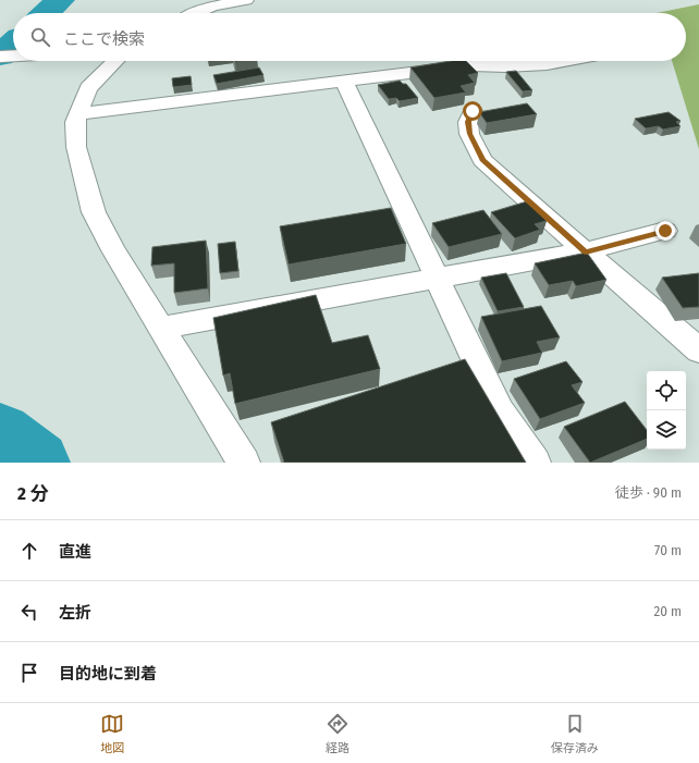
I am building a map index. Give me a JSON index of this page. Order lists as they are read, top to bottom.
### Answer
{
  "page": {
    "search": "ここで検索",
    "heading": ["2 分", "徒歩 · 90 m"],
    "list": [
      ["直進", "70 m"],
      ["左折", "20 m"],
      "目的地に到着"
    ],
    "nav": ["地図", "経路", "保存済み"]
  }
}
